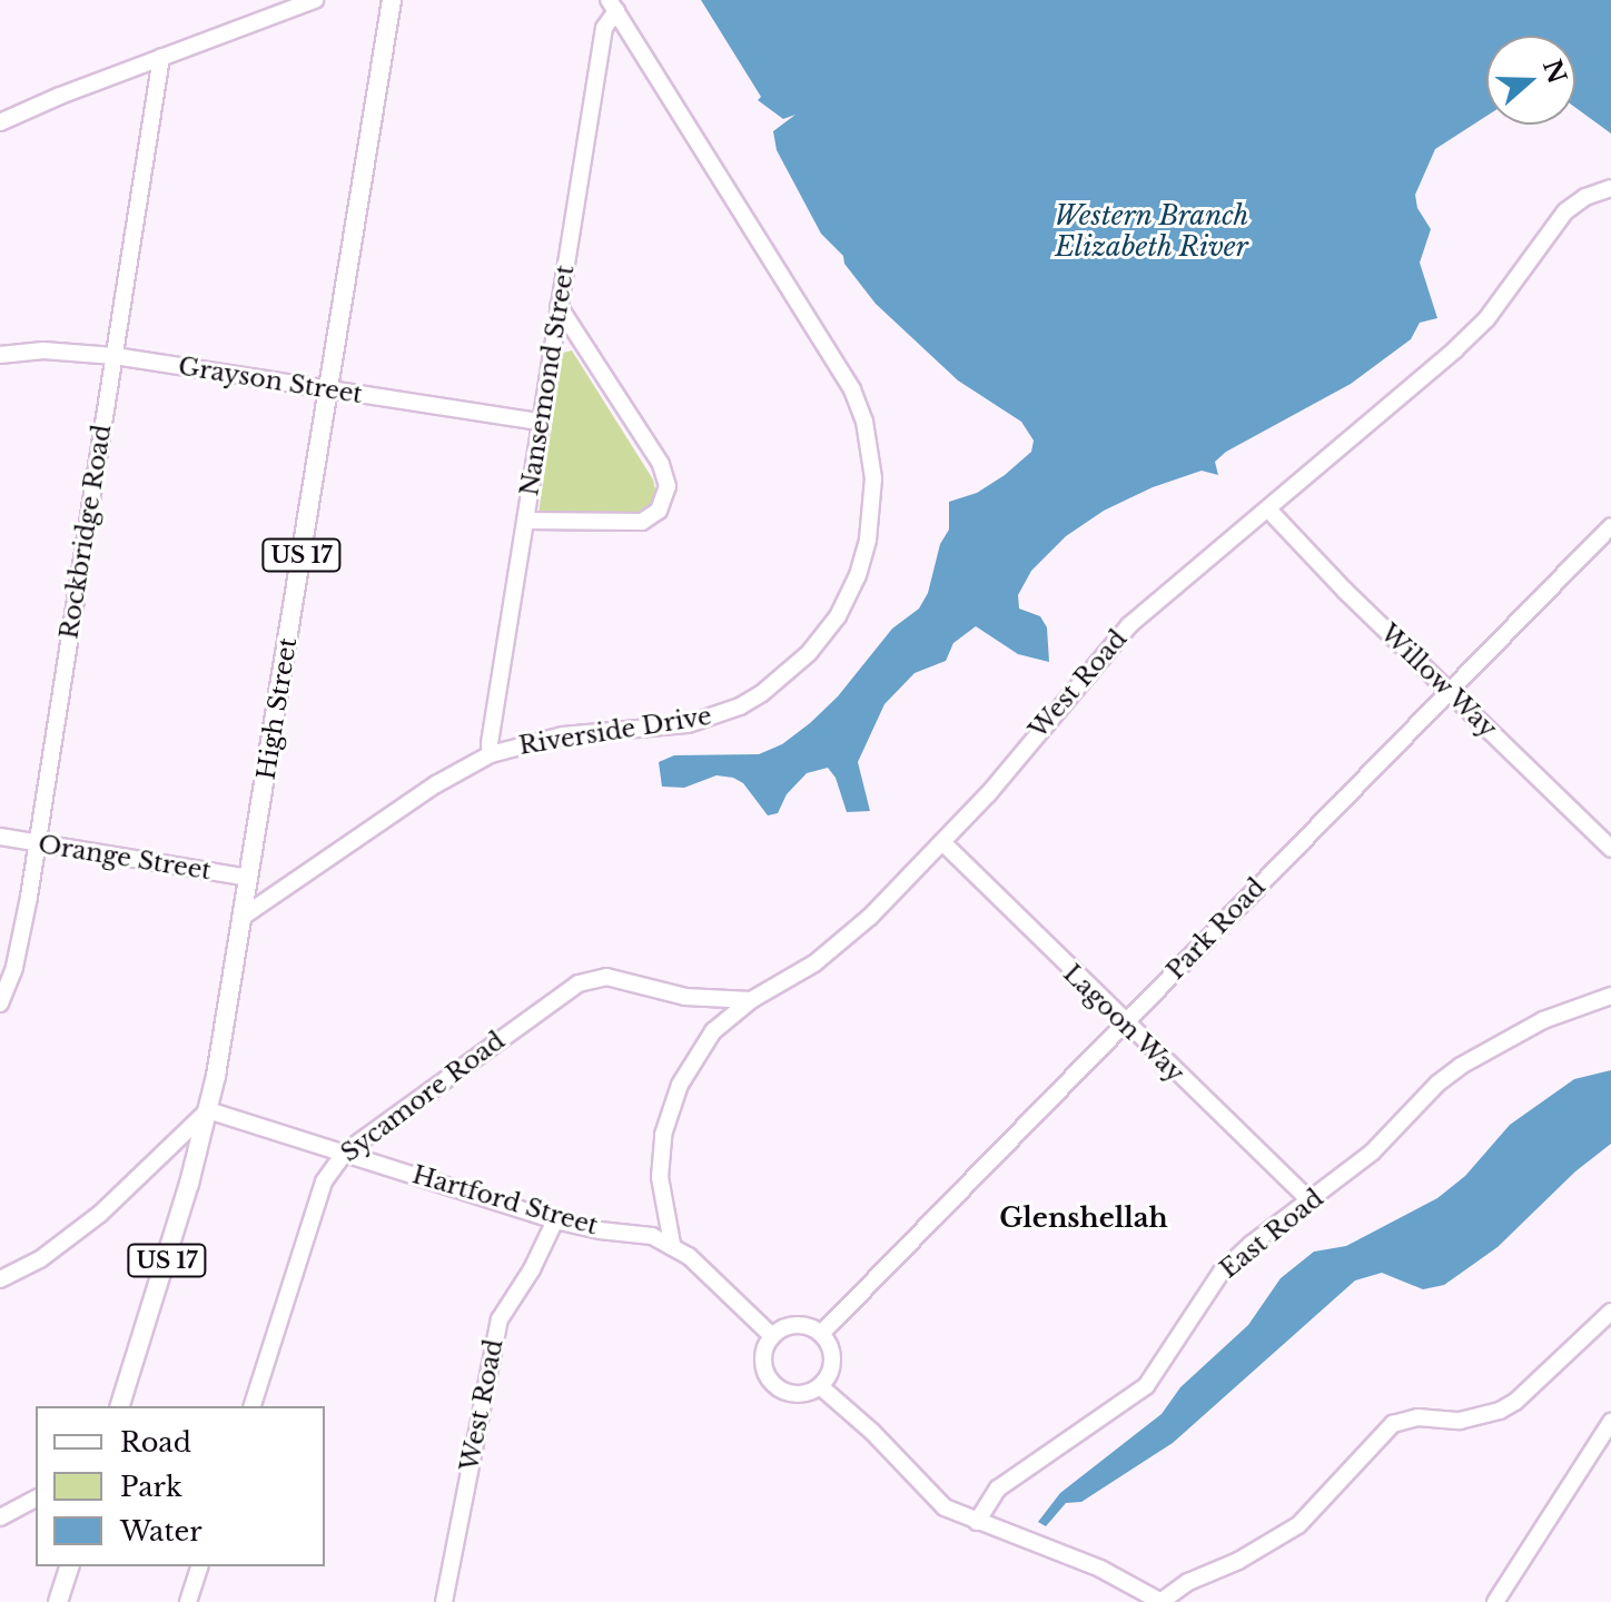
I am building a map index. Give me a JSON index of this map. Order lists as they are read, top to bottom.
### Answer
{
  "streets": {
    "main road": ["US 17", "High Street"],
    "street": [
      "Grayson Street",
      "Nansemond Street",
      "Rockbridge Road",
      "Willow Way",
      "West Road",
      "Riverside Drive",
      "Orange Street",
      "Park Road",
      "Lagoon Way",
      "Sycamore Road",
      "Hartford Street",
      "East Road"
    ]
  },
  "crossings": [
    ["Grayson Street", "Nansemond Street"],
    ["Grayson Street", "Rockbridge Road"],
    ["Grayson Street", "High Street"],
    ["Nansemond Street", "Riverside Drive"],
    ["Rockbridge Road", "Orange Street"],
    ["Willow Way", "West Road"],
    ["Willow Way", "Park Road"],
    ["West Road", "Lagoon Way"],
    ["West Road", "Sycamore Road"],
    ["West Road", "Hartford Street"],
    ["High Street", "Riverside Drive"],
    ["High Street", "Orange Street"],
    ["High Street", "Hartford Street"],
    ["Park Road", "Lagoon Way"],
    ["Park Road", "Hartford Street"],
    ["Lagoon Way", "East Road"],
    ["Sycamore Road", "Hartford Street"]
  ],
  "districts": ["Glenshellah"],
  "water": ["Western Branch Elizabeth River"],
  "legend": ["Road", "Park", "Water"],
  "north": "right"
}
